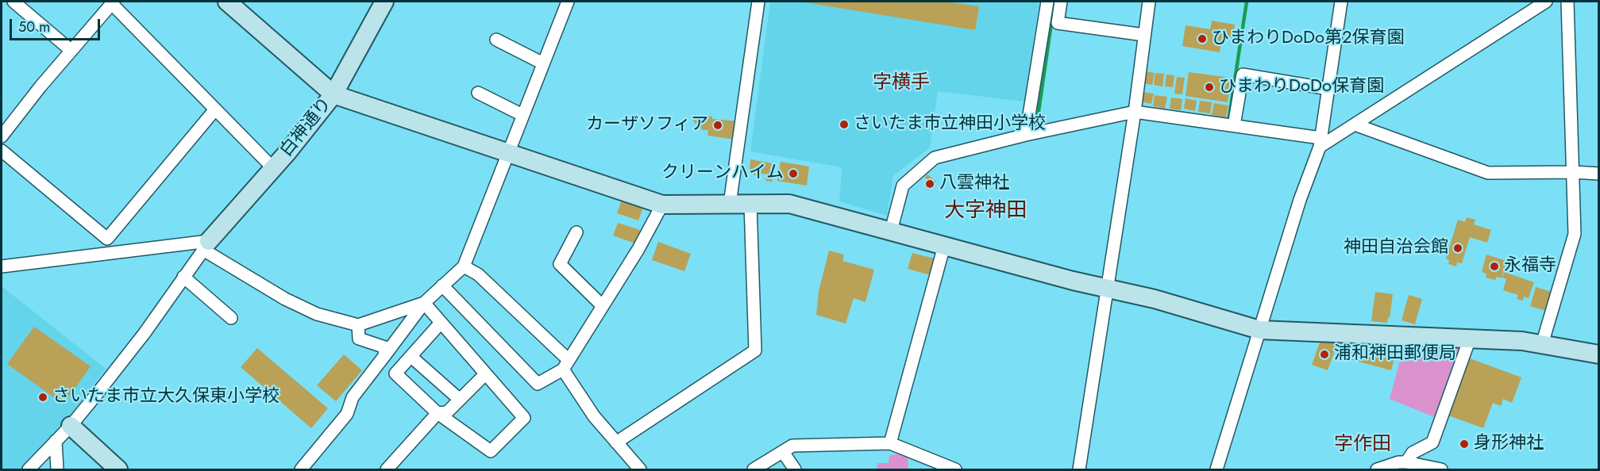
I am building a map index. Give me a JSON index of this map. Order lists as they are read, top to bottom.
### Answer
{
  "streets": {
    "street": ["白神通り"]
  },
  "districts": ["字横手", "大字神田", "字作田"],
  "places": [
    "ひまわりDoDo第2保育園",
    "ひまわりDoDo保育園",
    "さいたま市立神田小学校",
    "カーザソフィア",
    "クリーンハイム",
    "八雲神社",
    "神田自治会館",
    "永福寺",
    "浦和神田郵便局",
    "さいたま市立大久保東小学校",
    "身形神社"
  ],
  "scale_bar": "50 m"
}
